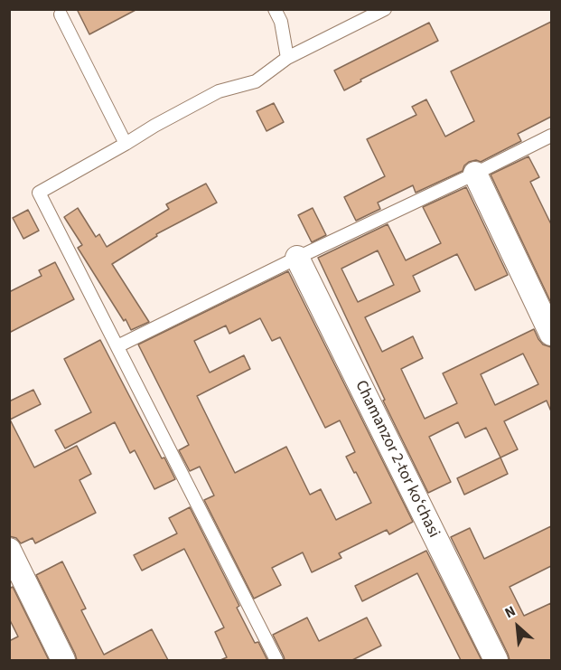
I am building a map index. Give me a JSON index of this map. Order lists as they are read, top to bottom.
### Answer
{
  "streets": {
    "street": ["Chamanzor 2-tor koʻchasi"]
  },
  "north": "top left"
}
